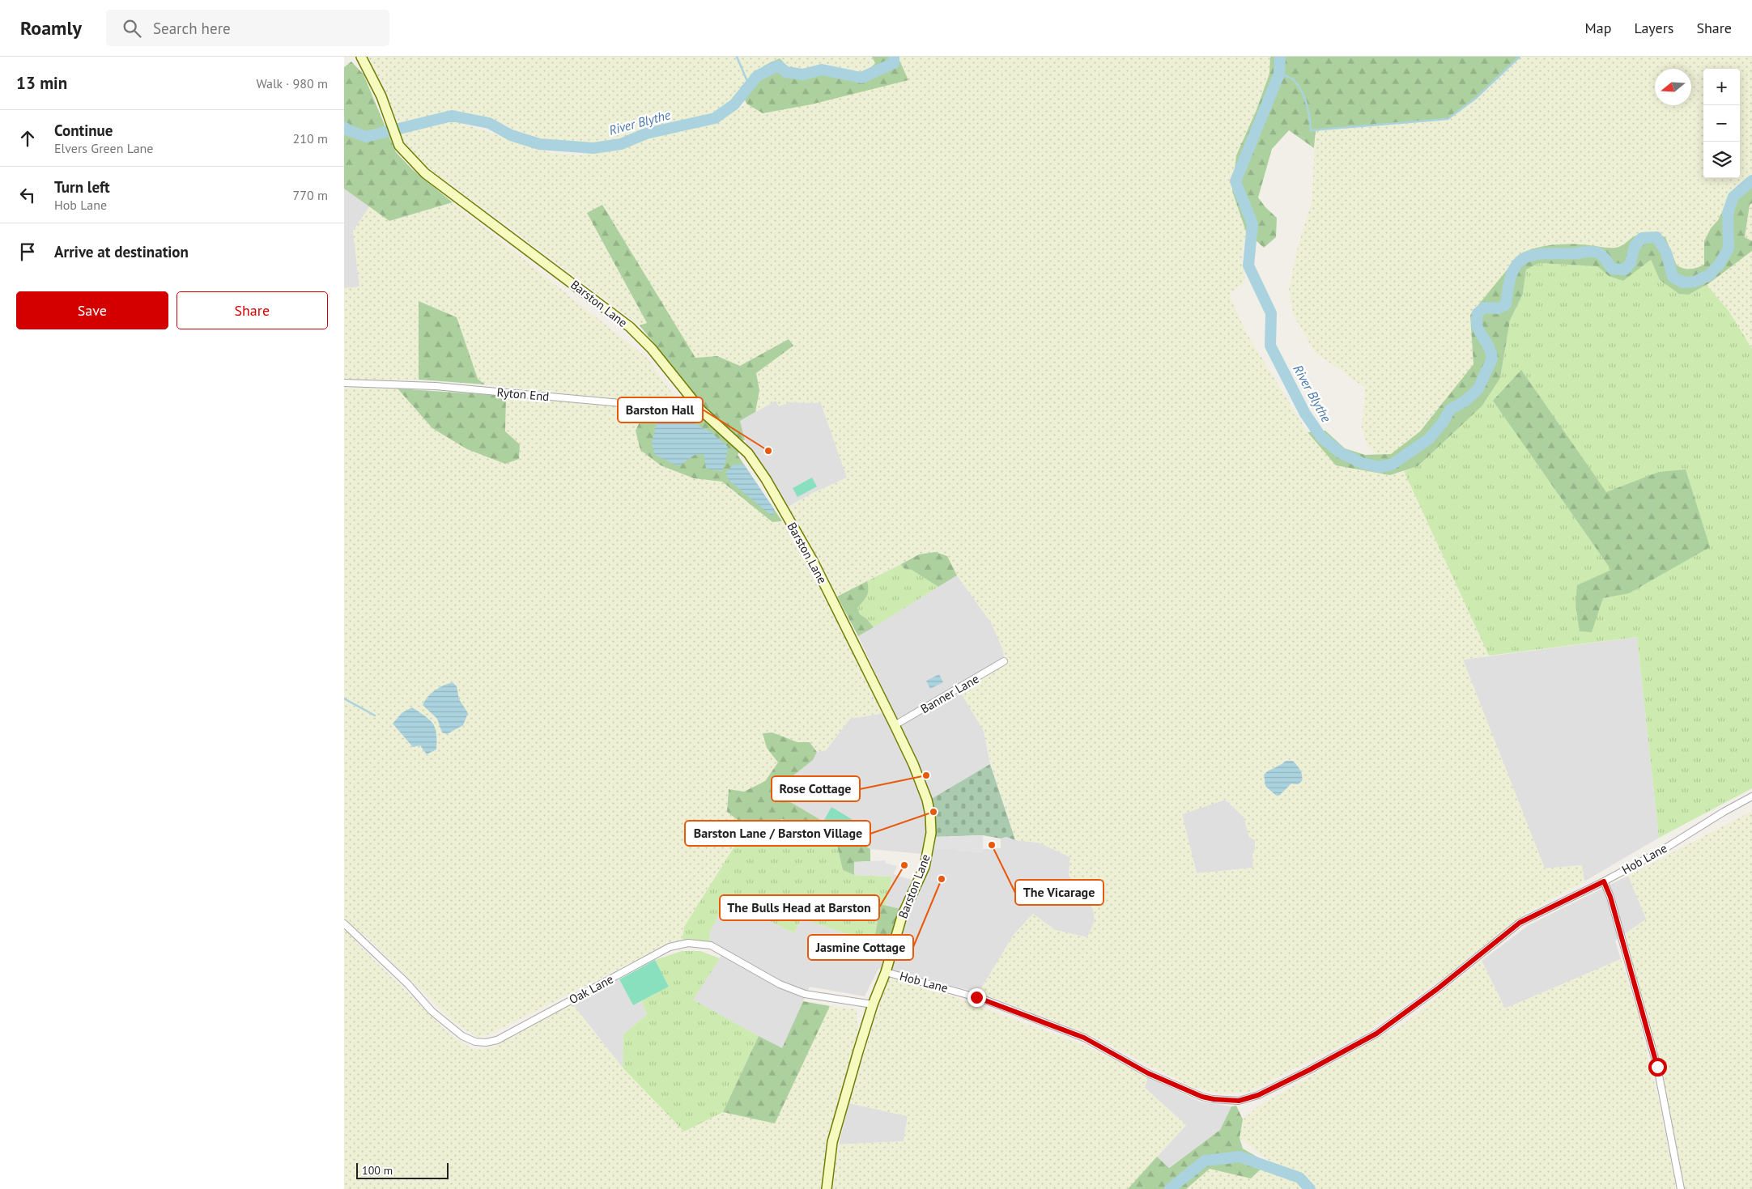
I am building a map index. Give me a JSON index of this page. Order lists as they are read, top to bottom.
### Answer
{
  "streets": {
    "street": [
      "Barston Lane",
      "Ryton End",
      "Banner Lane",
      "Hob Lane",
      "Oak Lane"
    ]
  },
  "crossings": [
    ["Barston Lane", "Ryton End"],
    ["Barston Lane", "Banner Lane"],
    ["Barston Lane", "Hob Lane"],
    ["Barston Lane", "Oak Lane"]
  ],
  "water": ["River Blythe"],
  "places": [
    "Barston Hall",
    "Rose Cottage",
    "Barston Lane / Barston Village",
    "The Vicarage",
    "The Bulls Head at Barston",
    "Jasmine Cottage"
  ],
  "scale_bar": "100 m",
  "north": "left",
  "page": {
    "header": "Roamly",
    "search": "Search here",
    "nav": ["Map", "Layers", "Share"],
    "heading": ["13 min", "Walk · 980 m"],
    "map_buttons": ["+", "−"],
    "list": [
      ["Continue", "Elvers Green Lane", "210 m"],
      ["Turn left", "Hob Lane", "770 m"],
      "Arrive at destination"
    ],
    "buttons": ["Save", "Share"],
    "scale": "100 m"
  }
}
